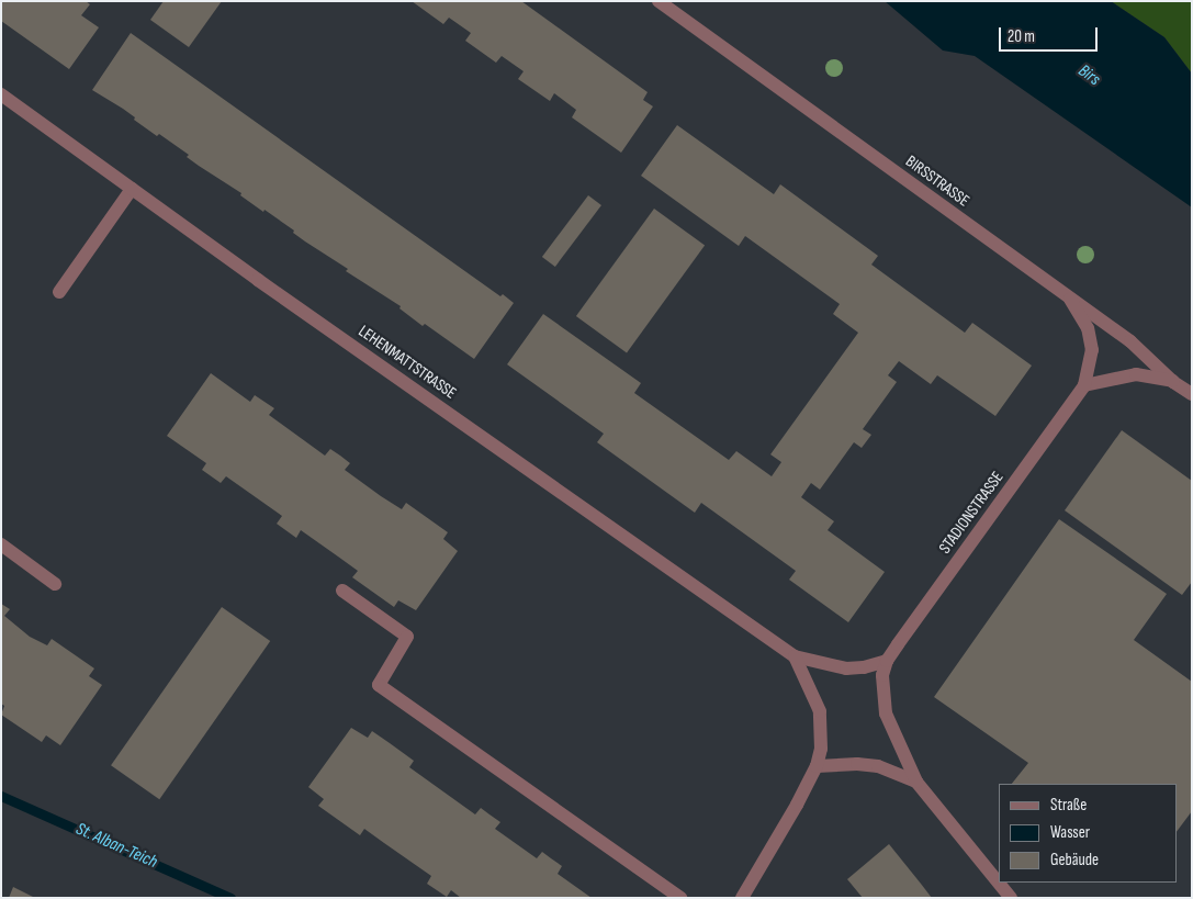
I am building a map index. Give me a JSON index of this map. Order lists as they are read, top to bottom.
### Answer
{
  "streets": {
    "street": ["BIRSSTRASSE", "LEHENMATTSTRASSE", "STADIONSTRASSE"]
  },
  "crossings": [
    ["BIRSSTRASSE", "STADIONSTRASSE"],
    ["LEHENMATTSTRASSE", "STADIONSTRASSE"]
  ],
  "water": ["Birs", "St. Alban-Teich"],
  "legend": ["Straße", "Wasser", "Gebäude"],
  "scale_bar": "20 m"
}
